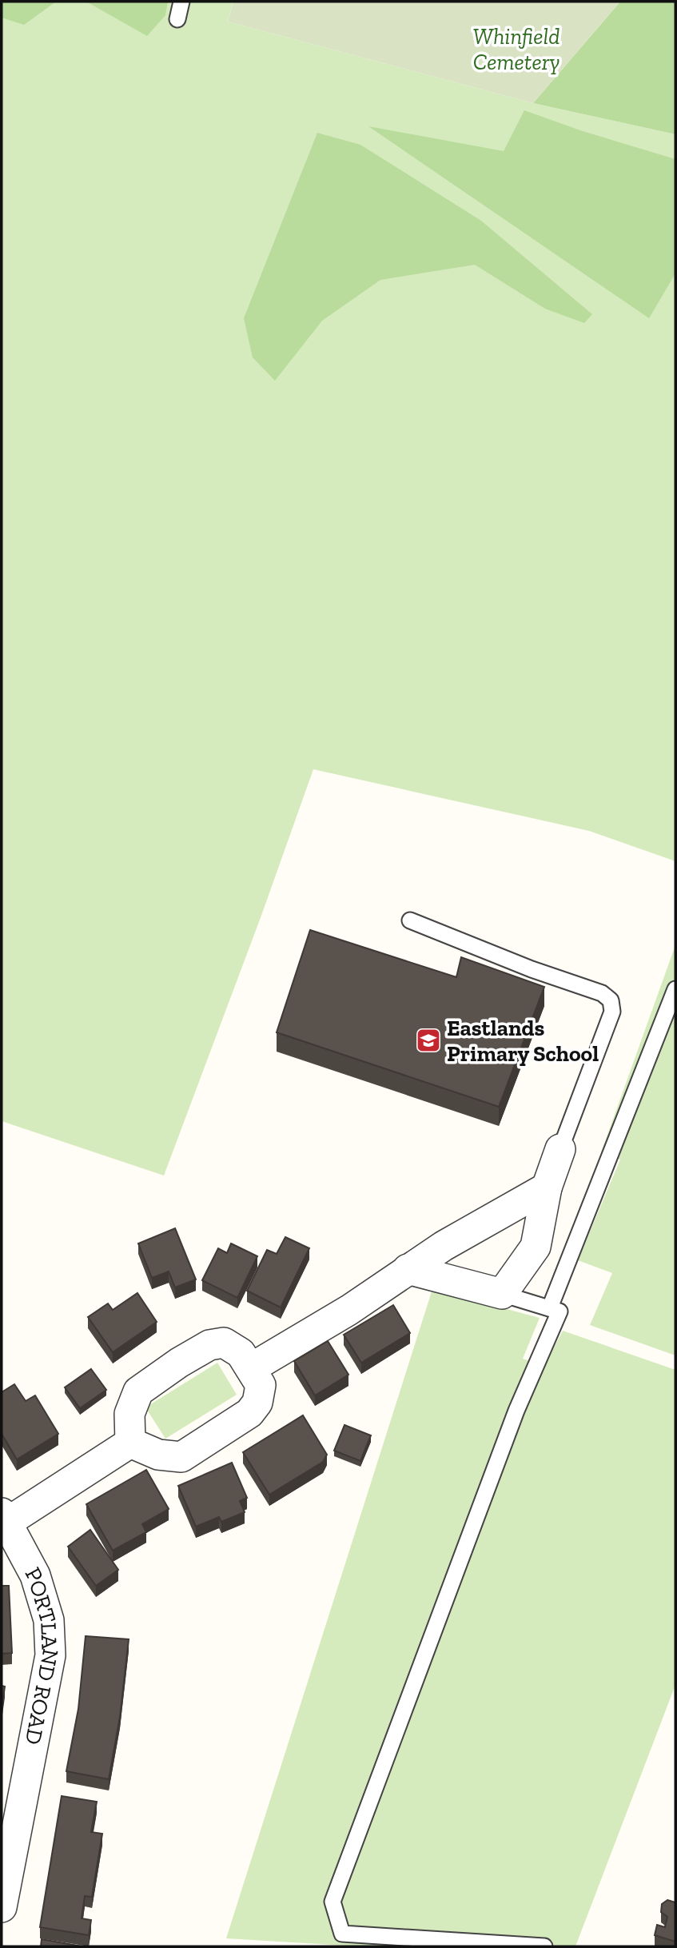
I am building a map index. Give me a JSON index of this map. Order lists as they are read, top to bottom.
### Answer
{
  "streets": {
    "street": ["PORTLAND ROAD"]
  },
  "parks": ["Whinfield Cemetery"],
  "places": {
    "school or university": ["Eastlands Primary School"]
  }
}
